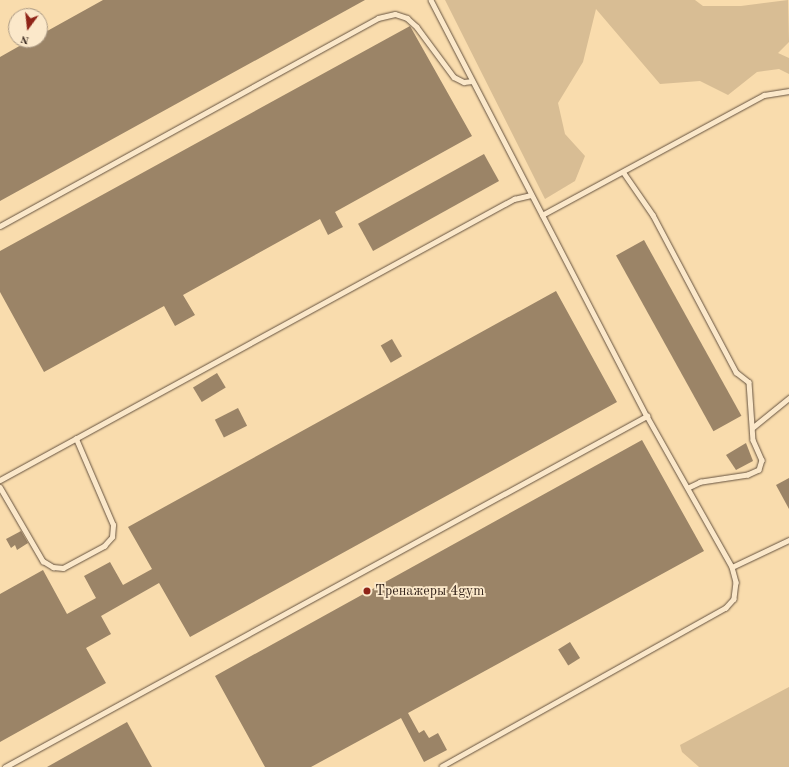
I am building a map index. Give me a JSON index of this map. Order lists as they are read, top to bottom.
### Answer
{
  "places": ["Тренажеры 4gym"],
  "north": "bottom"
}
